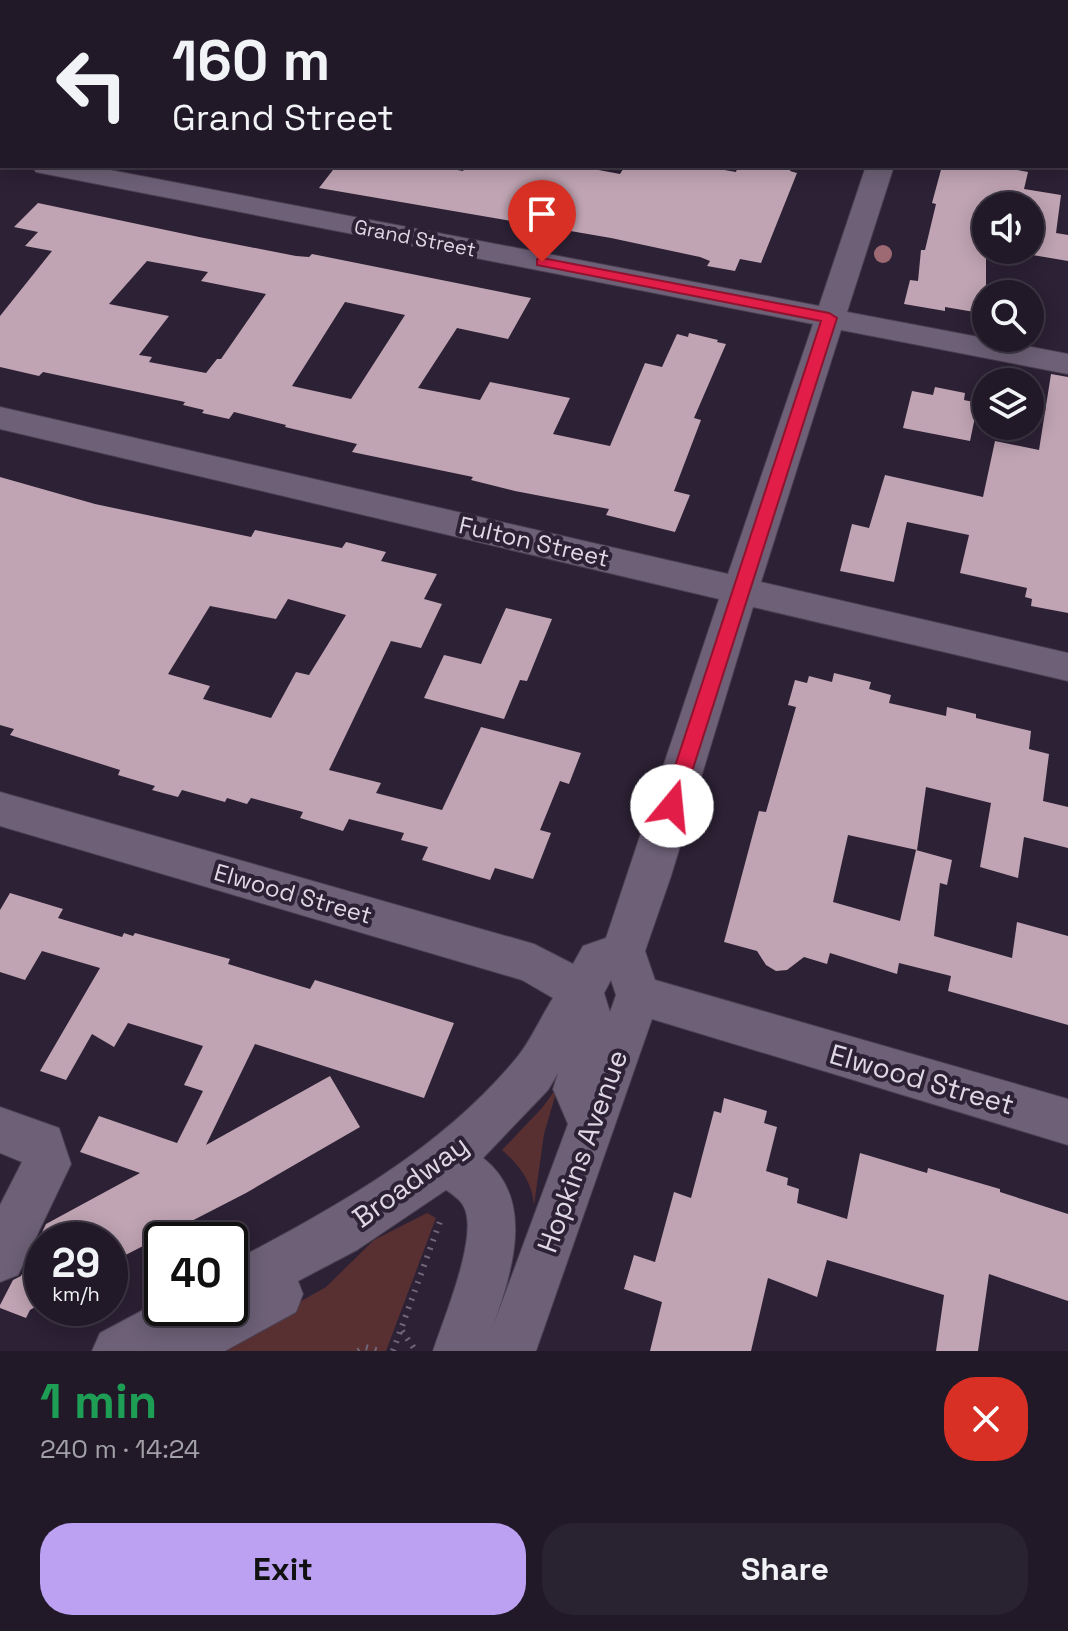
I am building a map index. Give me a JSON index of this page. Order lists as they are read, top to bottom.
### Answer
{
  "streets": {
    "street": [
      "Grand Street",
      "Fulton Street",
      "Elwood Street",
      "Hopkins Avenue",
      "Broadway"
    ]
  },
  "crossings": [
    ["Elwood Street", "Hopkins Avenue"],
    ["Elwood Street", "Broadway"]
  ],
  "page": {
    "turn": ["160 m", "Grand Street"],
    "speed": "29 km/h",
    "limit": "40",
    "heading": ["1 min", "240 m · 14:24"],
    "buttons": ["Exit", "Share"]
  }
}
